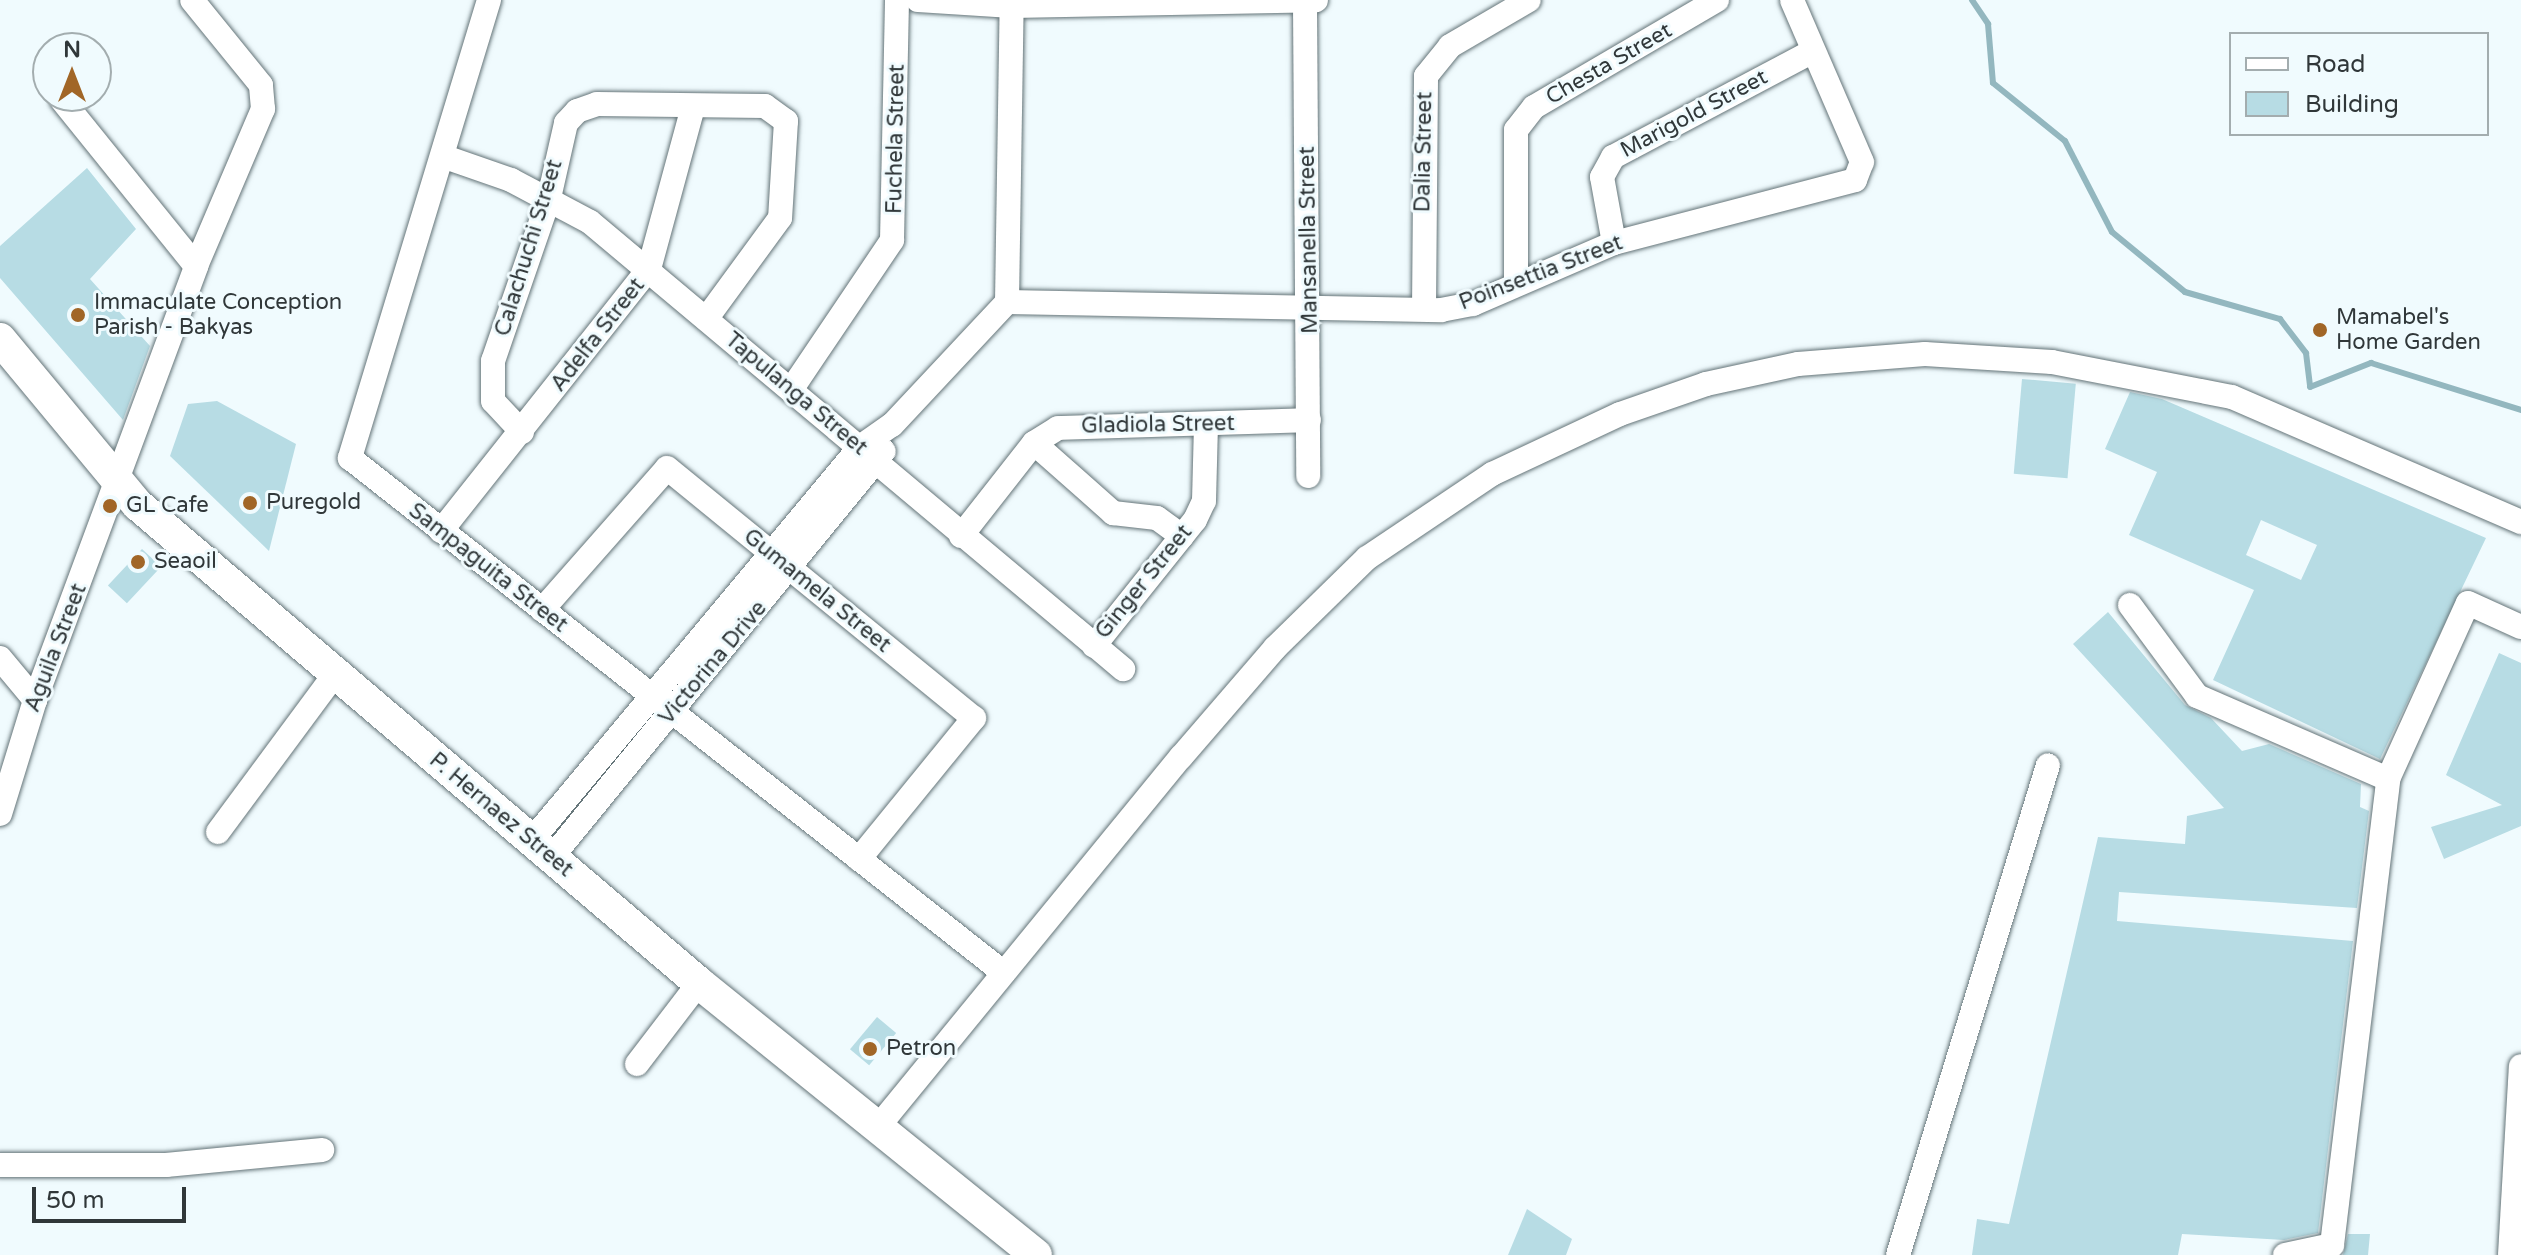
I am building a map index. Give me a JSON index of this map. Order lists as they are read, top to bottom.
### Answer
{
  "streets": {
    "main road": ["P. Hernaez Street"],
    "street": [
      "Chesta Street",
      "Marigold Street",
      "Fuchela Street",
      "Dalia Street",
      "Mansanella Street",
      "Calachuchi Street",
      "Poinsettia Street",
      "Adelfa Street",
      "Tapulanga Street",
      "Gladiola Street",
      "Sampaguita Street",
      "Ginger Street",
      "Gumamela Street",
      "Aguila Street",
      "Victorina Drive"
    ]
  },
  "crossings": [
    ["Chesta Street", "Poinsettia Street"],
    ["Marigold Street", "Poinsettia Street"],
    ["Fuchela Street", "Tapulanga Street"],
    ["Dalia Street", "Poinsettia Street"],
    ["Mansanella Street", "Poinsettia Street"],
    ["Mansanella Street", "Gladiola Street"],
    ["Calachuchi Street", "Adelfa Street"],
    ["Calachuchi Street", "Tapulanga Street"],
    ["Poinsettia Street", "Victorina Drive"],
    ["Adelfa Street", "Tapulanga Street"],
    ["Adelfa Street", "Sampaguita Street"],
    ["Tapulanga Street", "Gladiola Street"],
    ["Tapulanga Street", "Sampaguita Street"],
    ["Tapulanga Street", "Ginger Street"],
    ["Tapulanga Street", "Victorina Drive"],
    ["Gladiola Street", "Ginger Street"],
    ["Sampaguita Street", "Gumamela Street"],
    ["Sampaguita Street", "Victorina Drive"],
    ["Gumamela Street", "Victorina Drive"],
    ["Aguila Street", "P. Hernaez Street"],
    ["Victorina Drive", "P. Hernaez Street"]
  ],
  "places": [
    "Immaculate Conception Parish - Bakyas",
    "Mamabel's Home Garden",
    "Puregold",
    "GL Cafe",
    "Seaoil",
    "Petron"
  ],
  "legend": ["Road", "Building"],
  "scale_bar": "50 m",
  "north": "top"
}
